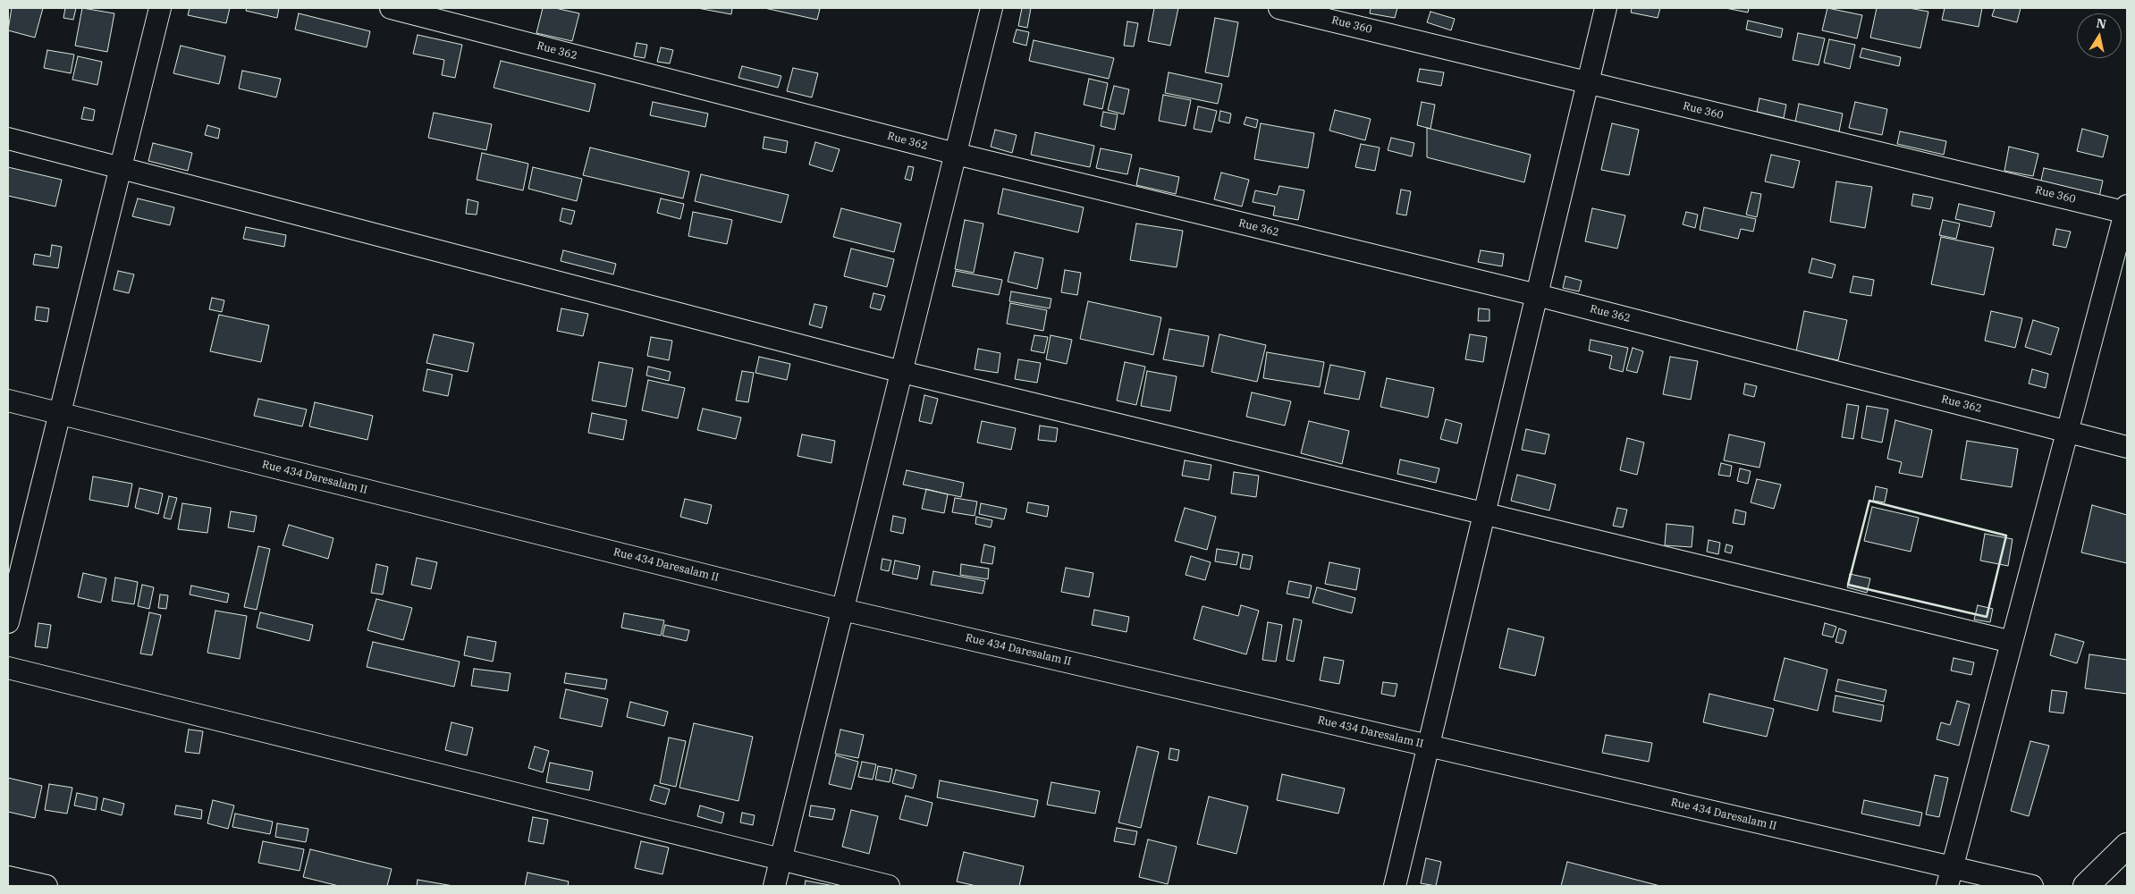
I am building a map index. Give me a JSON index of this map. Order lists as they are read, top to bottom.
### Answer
{
  "streets": {
    "street": ["Rue 360", "Rue 362", "Rue 434 Daresalam II"]
  },
  "north": "top"
}
